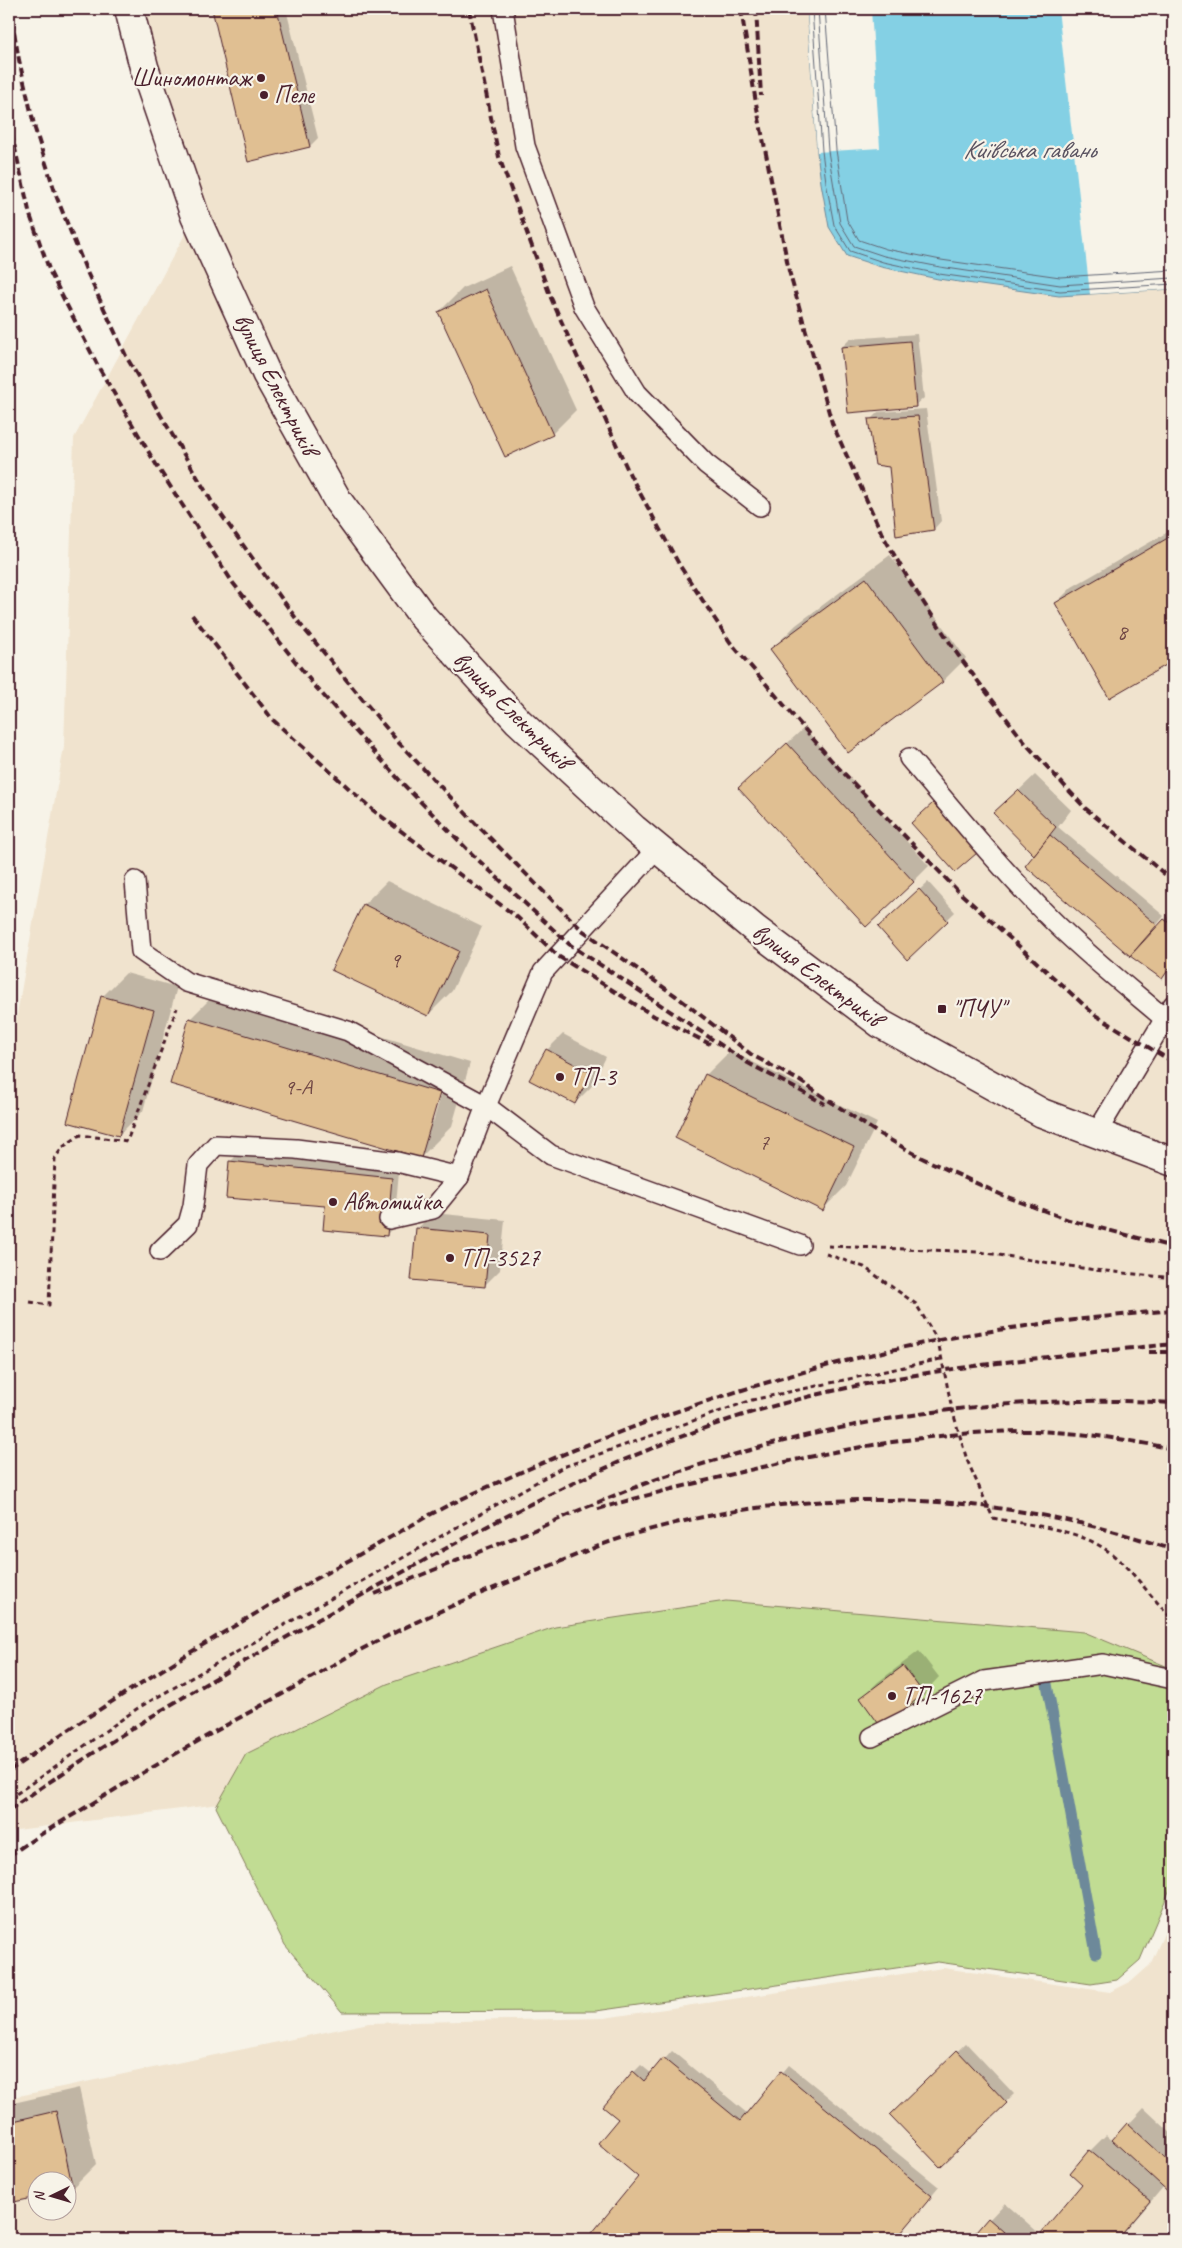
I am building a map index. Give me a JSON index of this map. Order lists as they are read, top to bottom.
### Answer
{
  "streets": {
    "street": ["вулиця Електриків"]
  },
  "water": ["Київська гавань"],
  "places": {
    "other": [
      "Шиномонтаж",
      "Пеле",
      "ТП-3",
      "Автомийка",
      "ТП-3527",
      "ТП-1627"
    ],
    "transit": ["\"ПЧУ\""]
  },
  "house_numbers": [
    "8",
    "9",
    "9-А",
    "7"
  ],
  "north": "left"
}
